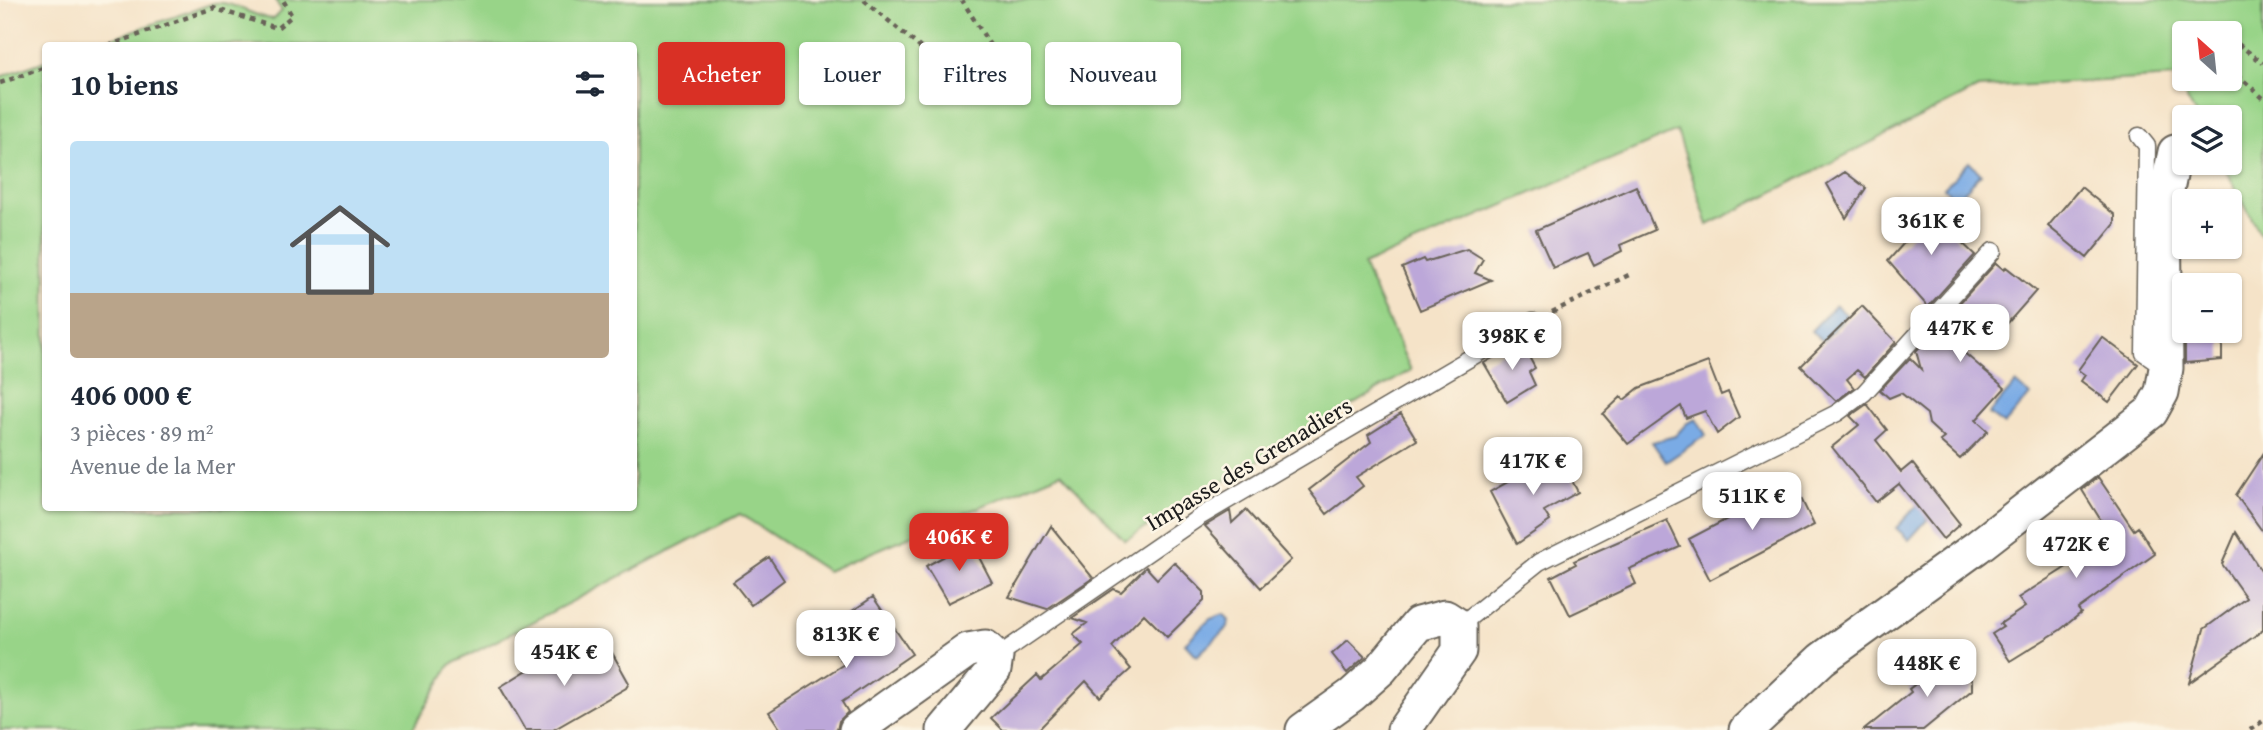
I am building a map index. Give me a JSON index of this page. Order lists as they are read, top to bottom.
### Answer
{
  "streets": {
    "lane": ["Impasse des Grenadiers"]
  },
  "north": "top left",
  "page": {
    "map_buttons": ["+", "−"],
    "chip": [
      "Acheter",
      "Louer",
      "Filtres",
      "Nouveau"
    ],
    "heading": "10 biens",
    "list": [
      {
        "name": "406 000 €",
        "note": "3 pièces · 89 m² · Avenue de la Mer"
      }
    ],
    "price": [
      "361K €",
      "447K €",
      "398K €",
      "417K €",
      "511K €",
      "406K €",
      "472K €",
      "813K €",
      "454K €",
      "448K €"
    ]
  }
}
